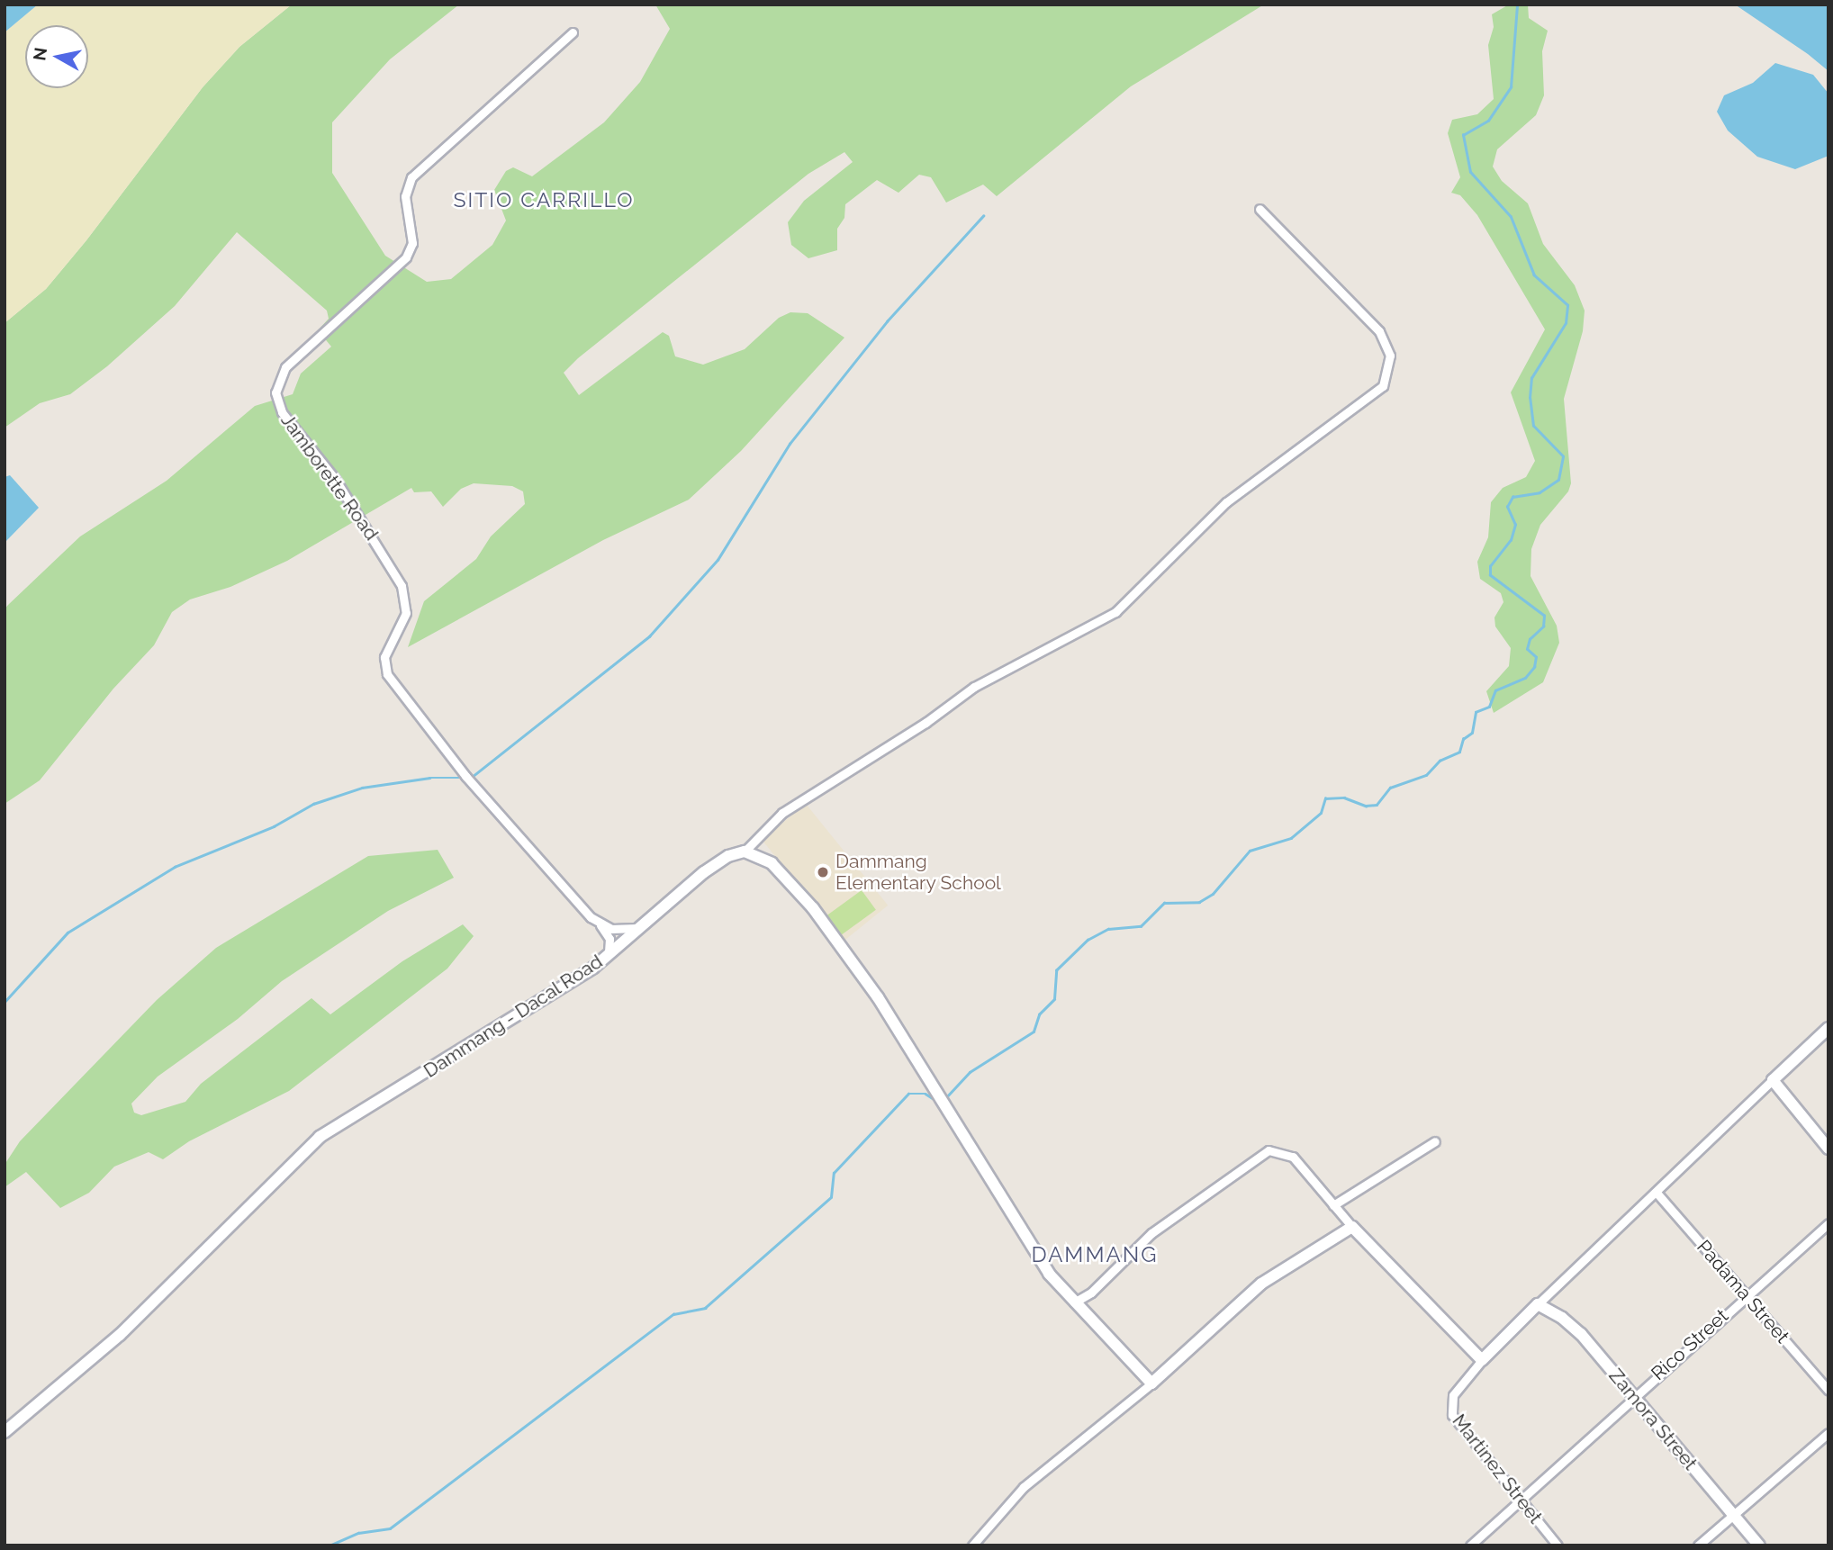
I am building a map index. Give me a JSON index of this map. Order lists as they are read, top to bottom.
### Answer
{
  "streets": {
    "street": [
      "Jamborette Road",
      "Dammang - Dacal Road",
      "Padama Street",
      "Rico Street",
      "Zamora Street",
      "Martinez Street"
    ]
  },
  "crossings": [
    ["Padama Street", "Rico Street"],
    ["Rico Street", "Zamora Street"],
    ["Rico Street", "Martinez Street"]
  ],
  "districts": ["SITIO CARRILLO", "DAMMANG"],
  "places": ["Dammang Elementary School"],
  "north": "left"
}
